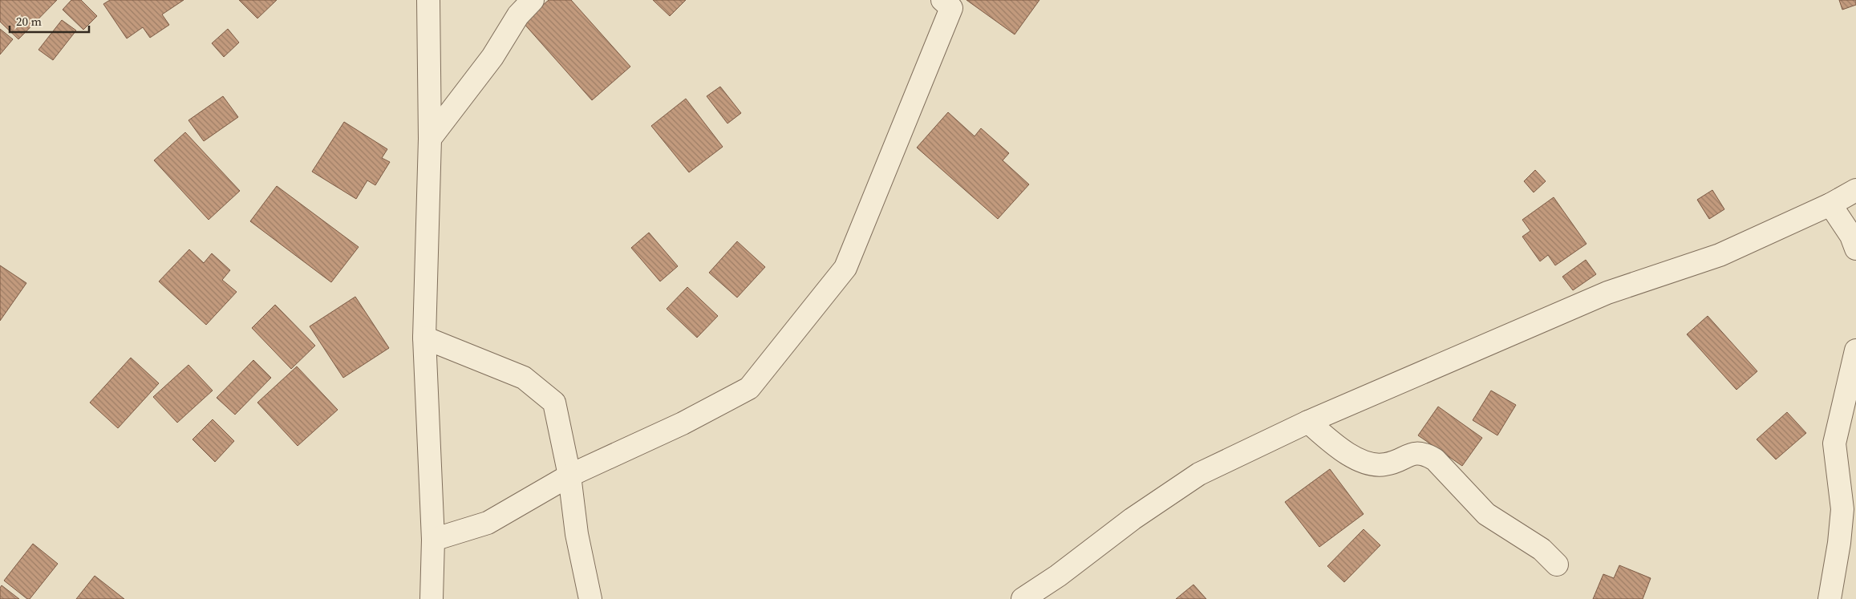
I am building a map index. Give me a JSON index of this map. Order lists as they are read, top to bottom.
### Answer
{
  "scale_bar": "20 m"
}
